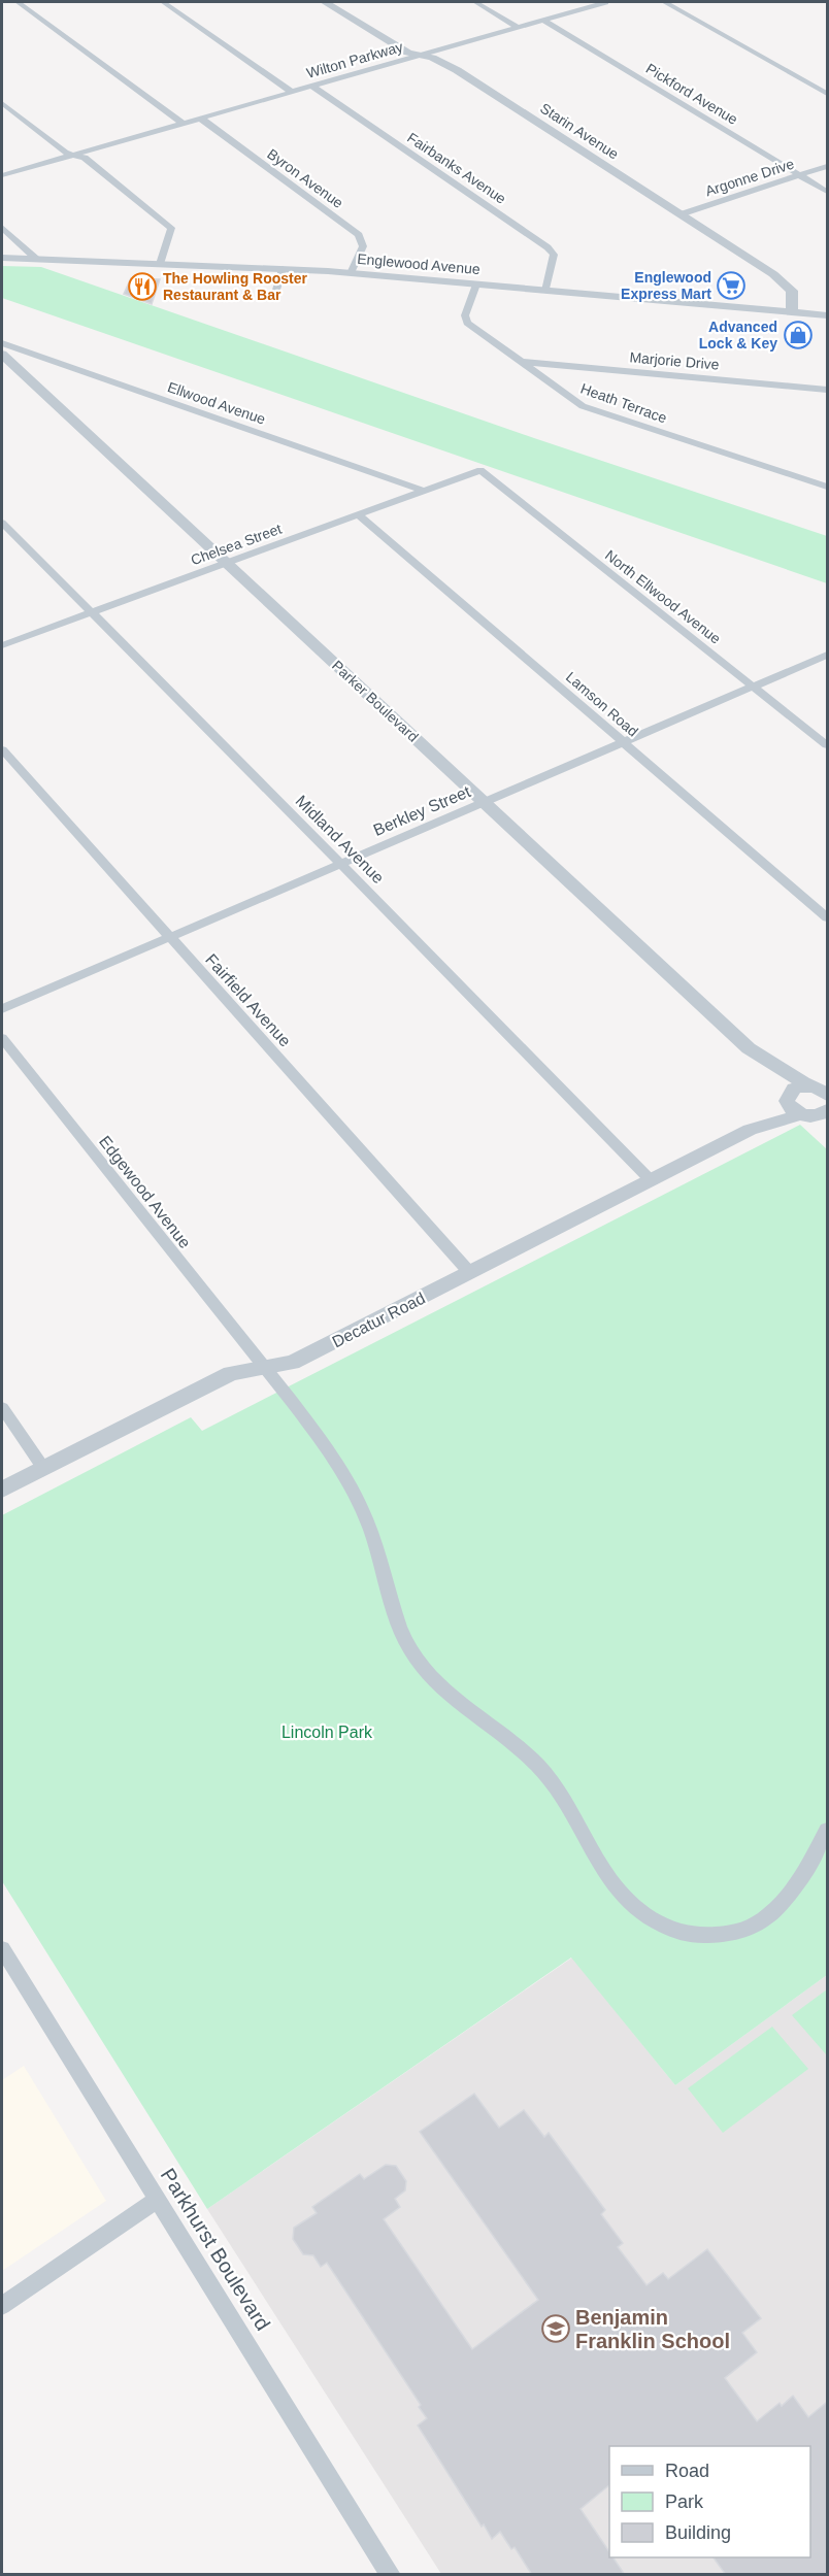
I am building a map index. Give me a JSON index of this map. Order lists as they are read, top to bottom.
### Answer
{
  "streets": {
    "street": [
      "Wilton Parkway",
      "Pickford Avenue",
      "Starin Avenue",
      "Fairbanks Avenue",
      "Argonne Drive",
      "Byron Avenue",
      "Englewood Avenue",
      "Marjorie Drive",
      "Ellwood Avenue",
      "Heath Terrace",
      "Chelsea Street",
      "North Ellwood Avenue",
      "Parker Boulevard",
      "Lamson Road",
      "Berkley Street",
      "Midland Avenue",
      "Fairfield Avenue",
      "Edgewood Avenue",
      "Decatur Road",
      "Parkhurst Boulevard"
    ]
  },
  "crossings": [
    ["Wilton Parkway", "Pickford Avenue"],
    ["Wilton Parkway", "Starin Avenue"],
    ["Wilton Parkway", "Fairbanks Avenue"],
    ["Wilton Parkway", "Byron Avenue"],
    ["Pickford Avenue", "Argonne Drive"],
    ["Starin Avenue", "Argonne Drive"],
    ["Starin Avenue", "Englewood Avenue"],
    ["Fairbanks Avenue", "Englewood Avenue"],
    ["Byron Avenue", "Englewood Avenue"],
    ["Englewood Avenue", "Heath Terrace"],
    ["Marjorie Drive", "Heath Terrace"],
    ["Ellwood Avenue", "Chelsea Street"],
    ["Chelsea Street", "North Ellwood Avenue"],
    ["Chelsea Street", "Parker Boulevard"],
    ["Chelsea Street", "Lamson Road"],
    ["Chelsea Street", "Midland Avenue"],
    ["North Ellwood Avenue", "Berkley Street"],
    ["Parker Boulevard", "Berkley Street"],
    ["Parker Boulevard", "Decatur Road"],
    ["Lamson Road", "Berkley Street"],
    ["Berkley Street", "Midland Avenue"],
    ["Berkley Street", "Fairfield Avenue"],
    ["Midland Avenue", "Decatur Road"],
    ["Fairfield Avenue", "Decatur Road"],
    ["Edgewood Avenue", "Decatur Road"]
  ],
  "parks": ["Lincoln Park"],
  "places": {
    "supermarket": ["Englewood Express Mart"],
    "restaurant": ["The Howling Rooster Restaurant & Bar"],
    "shop": ["Advanced Lock & Key"],
    "school or university": ["Benjamin Franklin School"]
  },
  "legend": ["Road", "Park", "Building"]
}
